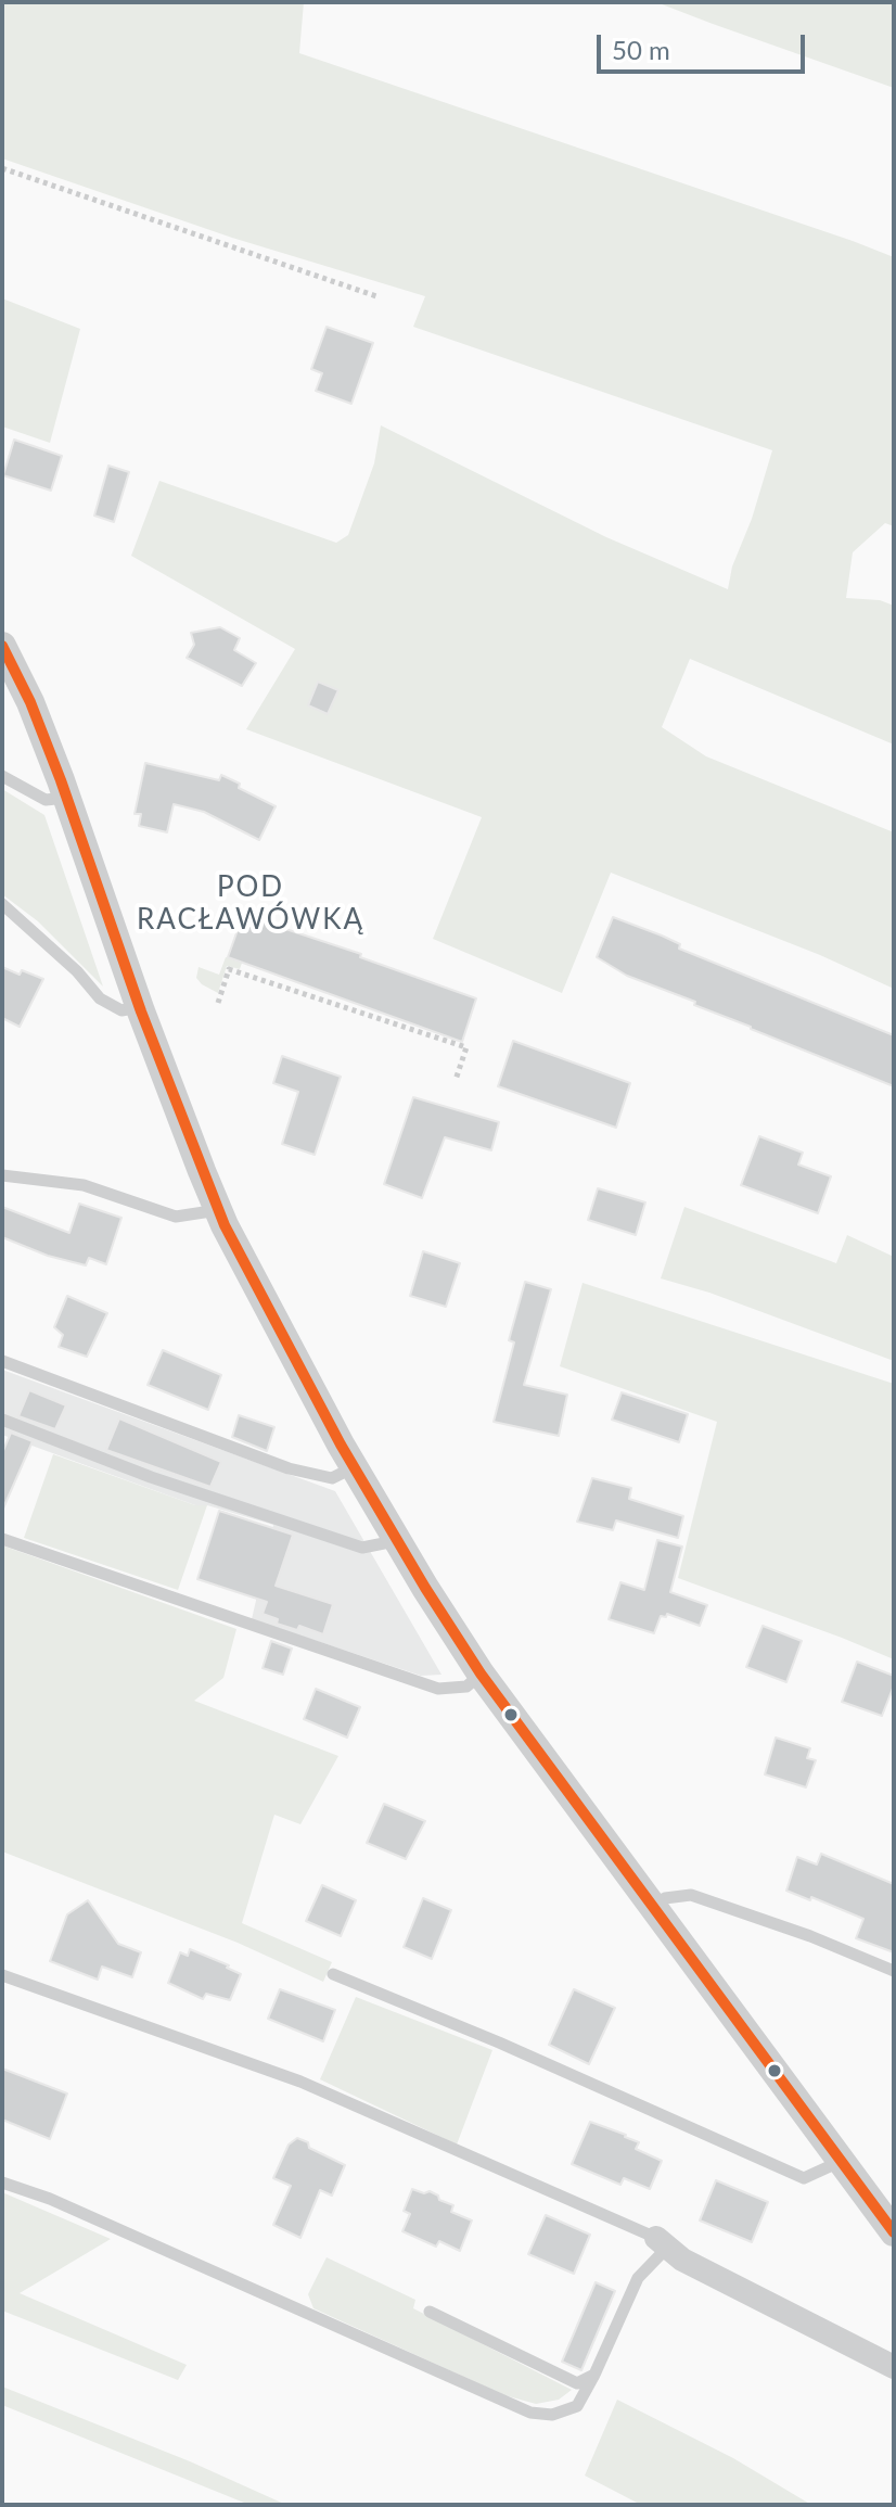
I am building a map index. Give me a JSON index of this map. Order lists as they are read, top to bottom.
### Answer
{
  "districts": ["POD RACŁAWÓWKĄ"],
  "scale_bar": "50 m"
}
